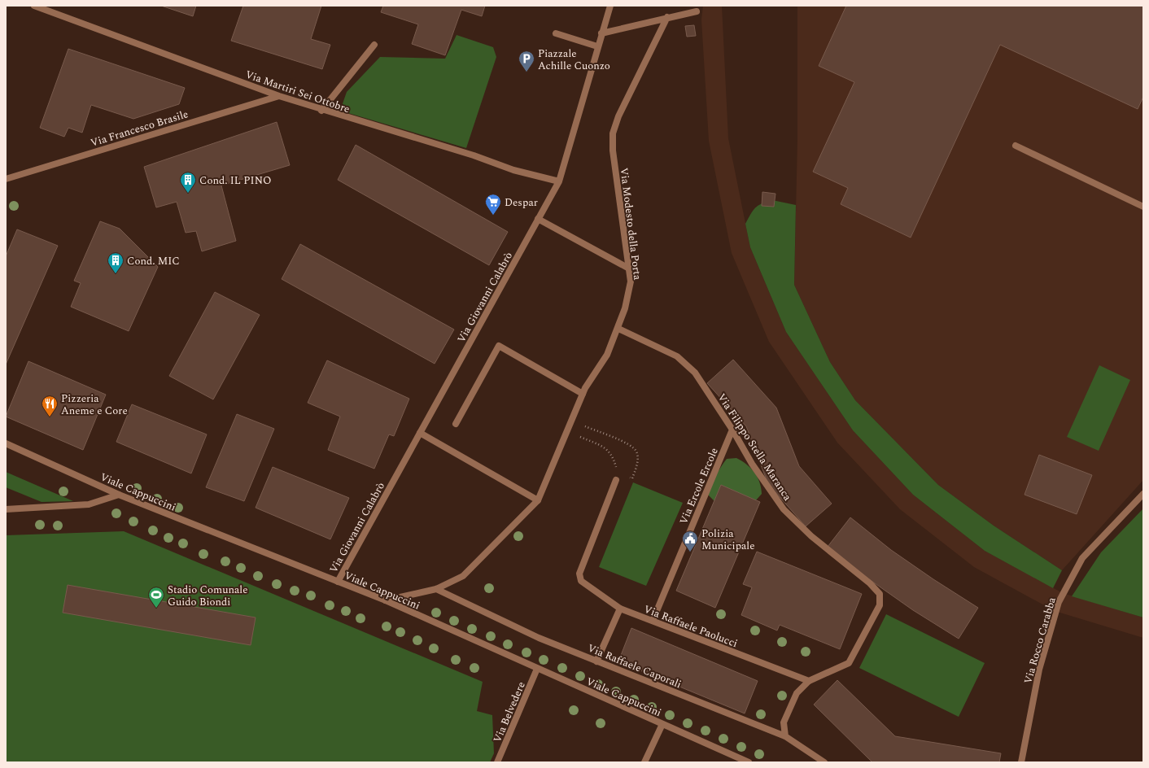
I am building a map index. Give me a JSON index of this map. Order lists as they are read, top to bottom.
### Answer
{
  "streets": {
    "street": [
      "Via Martiri Sei Ottobre",
      "Via Francesco Brasile",
      "Via Modesto della Porta",
      "Via Giovanni Calabrò",
      "Via Filippo Stella Maranca",
      "Via Ercole Ercole",
      "Viale Cappuccini",
      "Via Raffaele Paolucci",
      "Via Rocco Carabba",
      "Via Raffaele Caporali",
      "Via Belvedere"
    ]
  },
  "crossings": [
    ["Via Martiri Sei Ottobre", "Via Francesco Brasile"],
    ["Via Martiri Sei Ottobre", "Via Giovanni Calabrò"],
    ["Via Modesto della Porta", "Via Filippo Stella Maranca"],
    ["Via Modesto della Porta", "Viale Cappuccini"],
    ["Via Modesto della Porta", "Via Raffaele Caporali"],
    ["Via Giovanni Calabrò", "Viale Cappuccini"],
    ["Via Filippo Stella Maranca", "Via Ercole Ercole"],
    ["Via Filippo Stella Maranca", "Via Raffaele Paolucci"],
    ["Via Filippo Stella Maranca", "Via Raffaele Caporali"],
    ["Via Ercole Ercole", "Via Raffaele Paolucci"],
    ["Viale Cappuccini", "Via Belvedere"]
  ],
  "places": {
    "parking": ["Piazzale Achille Cuonzo"],
    "building": ["Cond. IL PINO", "Cond. MIC"],
    "supermarket": ["Despar"],
    "restaurant": ["Pizzeria Aneme e Core"],
    "public building": ["Polizia Municipale"],
    "sports": ["Stadio Comunale Guido Biondi"]
  }
}
